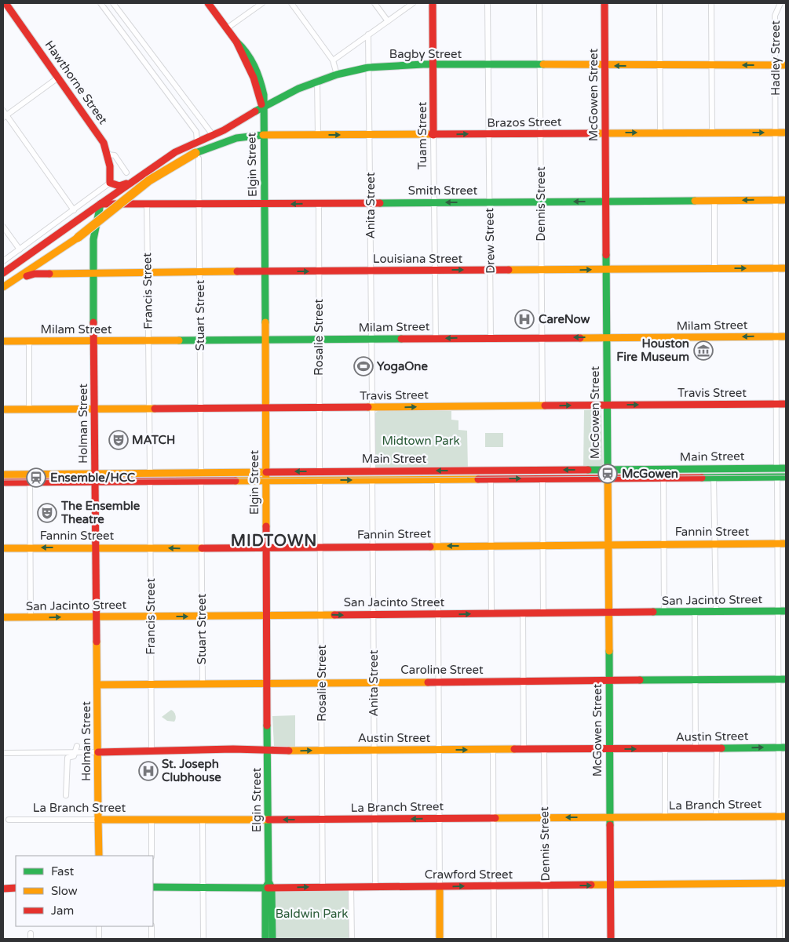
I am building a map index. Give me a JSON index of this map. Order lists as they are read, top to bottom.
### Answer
{
  "streets": {
    "main road": [
      "Bagby Street",
      "Hawthorne Street",
      "McGowen Street",
      "Brazos Street",
      "Tuam Street",
      "Elgin Street",
      "Smith Street",
      "Louisiana Street",
      "Milam Street",
      "Travis Street",
      "Holman Street",
      "Main Street",
      "Fannin Street",
      "San Jacinto Street",
      "Caroline Street",
      "Austin Street",
      "La Branch Street",
      "Crawford Street"
    ],
    "street": [
      "Hadley Street",
      "Dennis Street",
      "Anita Street",
      "Drew Street",
      "Francis Street",
      "Stuart Street",
      "Rosalie Street"
    ]
  },
  "crossings": [
    ["Bagby Street", "Hadley Street"],
    ["Bagby Street", "McGowen Street"],
    ["Bagby Street", "Tuam Street"],
    ["Bagby Street", "Elgin Street"],
    ["Bagby Street", "Smith Street"],
    ["Bagby Street", "Dennis Street"],
    ["Bagby Street", "Anita Street"],
    ["Bagby Street", "Drew Street"],
    ["Bagby Street", "Holman Street"],
    ["Hadley Street", "Brazos Street"],
    ["Hadley Street", "Smith Street"],
    ["Hadley Street", "Louisiana Street"],
    ["Hadley Street", "Milam Street"],
    ["Hadley Street", "Travis Street"],
    ["Hadley Street", "Main Street"],
    ["Hadley Street", "Fannin Street"],
    ["Hadley Street", "San Jacinto Street"],
    ["Hadley Street", "Caroline Street"],
    ["Hadley Street", "Austin Street"],
    ["Hadley Street", "La Branch Street"],
    ["Hadley Street", "Crawford Street"],
    ["McGowen Street", "Brazos Street"],
    ["McGowen Street", "Smith Street"],
    ["McGowen Street", "Louisiana Street"],
    ["McGowen Street", "Milam Street"],
    ["McGowen Street", "Travis Street"],
    ["McGowen Street", "Main Street"],
    ["McGowen Street", "Fannin Street"],
    ["McGowen Street", "San Jacinto Street"],
    ["McGowen Street", "Caroline Street"],
    ["McGowen Street", "Austin Street"],
    ["McGowen Street", "La Branch Street"],
    ["McGowen Street", "Crawford Street"],
    ["Brazos Street", "Tuam Street"],
    ["Brazos Street", "Elgin Street"],
    ["Brazos Street", "Dennis Street"],
    ["Brazos Street", "Anita Street"],
    ["Brazos Street", "Drew Street"],
    ["Brazos Street", "Louisiana Street"],
    ["Brazos Street", "Stuart Street"],
    ["Tuam Street", "Smith Street"],
    ["Tuam Street", "Louisiana Street"],
    ["Tuam Street", "Milam Street"],
    ["Elgin Street", "Smith Street"],
    ["Elgin Street", "Louisiana Street"],
    ["Elgin Street", "Milam Street"],
    ["Elgin Street", "Travis Street"],
    ["Elgin Street", "Main Street"],
    ["Elgin Street", "Fannin Street"],
    ["Elgin Street", "San Jacinto Street"],
    ["Elgin Street", "Caroline Street"],
    ["Elgin Street", "Austin Street"],
    ["Elgin Street", "La Branch Street"],
    ["Elgin Street", "Crawford Street"],
    ["Smith Street", "Dennis Street"],
    ["Smith Street", "Anita Street"],
    ["Smith Street", "Drew Street"],
    ["Smith Street", "Francis Street"],
    ["Smith Street", "Stuart Street"],
    ["Smith Street", "Rosalie Street"],
    ["Smith Street", "Holman Street"],
    ["Dennis Street", "Louisiana Street"],
    ["Dennis Street", "Milam Street"],
    ["Dennis Street", "Travis Street"],
    ["Dennis Street", "Austin Street"],
    ["Dennis Street", "La Branch Street"],
    ["Dennis Street", "Crawford Street"],
    ["Anita Street", "Louisiana Street"],
    ["Anita Street", "Milam Street"],
    ["Anita Street", "Travis Street"],
    ["Anita Street", "Main Street"],
    ["Anita Street", "Fannin Street"],
    ["Anita Street", "San Jacinto Street"],
    ["Anita Street", "Caroline Street"],
    ["Anita Street", "Austin Street"],
    ["Anita Street", "La Branch Street"],
    ["Anita Street", "Crawford Street"],
    ["Drew Street", "Louisiana Street"],
    ["Drew Street", "Milam Street"],
    ["Louisiana Street", "Francis Street"],
    ["Louisiana Street", "Stuart Street"],
    ["Louisiana Street", "Rosalie Street"],
    ["Louisiana Street", "Holman Street"],
    ["Francis Street", "Milam Street"],
    ["Francis Street", "Travis Street"],
    ["Francis Street", "Main Street"],
    ["Francis Street", "Fannin Street"],
    ["Francis Street", "San Jacinto Street"],
    ["Francis Street", "Caroline Street"],
    ["Francis Street", "Austin Street"],
    ["Stuart Street", "Milam Street"],
    ["Stuart Street", "Travis Street"],
    ["Stuart Street", "Main Street"],
    ["Stuart Street", "Fannin Street"],
    ["Stuart Street", "San Jacinto Street"],
    ["Stuart Street", "Caroline Street"],
    ["Milam Street", "Rosalie Street"],
    ["Milam Street", "Holman Street"],
    ["Rosalie Street", "Travis Street"],
    ["Rosalie Street", "Main Street"],
    ["Rosalie Street", "Fannin Street"],
    ["Rosalie Street", "San Jacinto Street"],
    ["Rosalie Street", "Caroline Street"],
    ["Rosalie Street", "Austin Street"],
    ["Rosalie Street", "La Branch Street"],
    ["Rosalie Street", "Crawford Street"],
    ["Travis Street", "Holman Street"],
    ["Holman Street", "Main Street"],
    ["Holman Street", "Fannin Street"],
    ["Holman Street", "San Jacinto Street"],
    ["Holman Street", "Caroline Street"],
    ["Holman Street", "Austin Street"],
    ["Holman Street", "La Branch Street"]
  ],
  "one_way": ["Milam Street", "Travis Street"],
  "districts": ["MIDTOWN"],
  "parks": ["Midtown Park", "Baldwin Park"],
  "places": {
    "hospital": ["CareNow", "St. Joseph Clubhouse"],
    "museum": ["Houston Fire Museum"],
    "sports": ["YogaOne"],
    "theatre": ["MATCH", "The Ensemble Theatre"],
    "station": ["McGowen", "Ensemble/HCC"]
  },
  "legend": ["Fast", "Slow", "Jam"]
}
